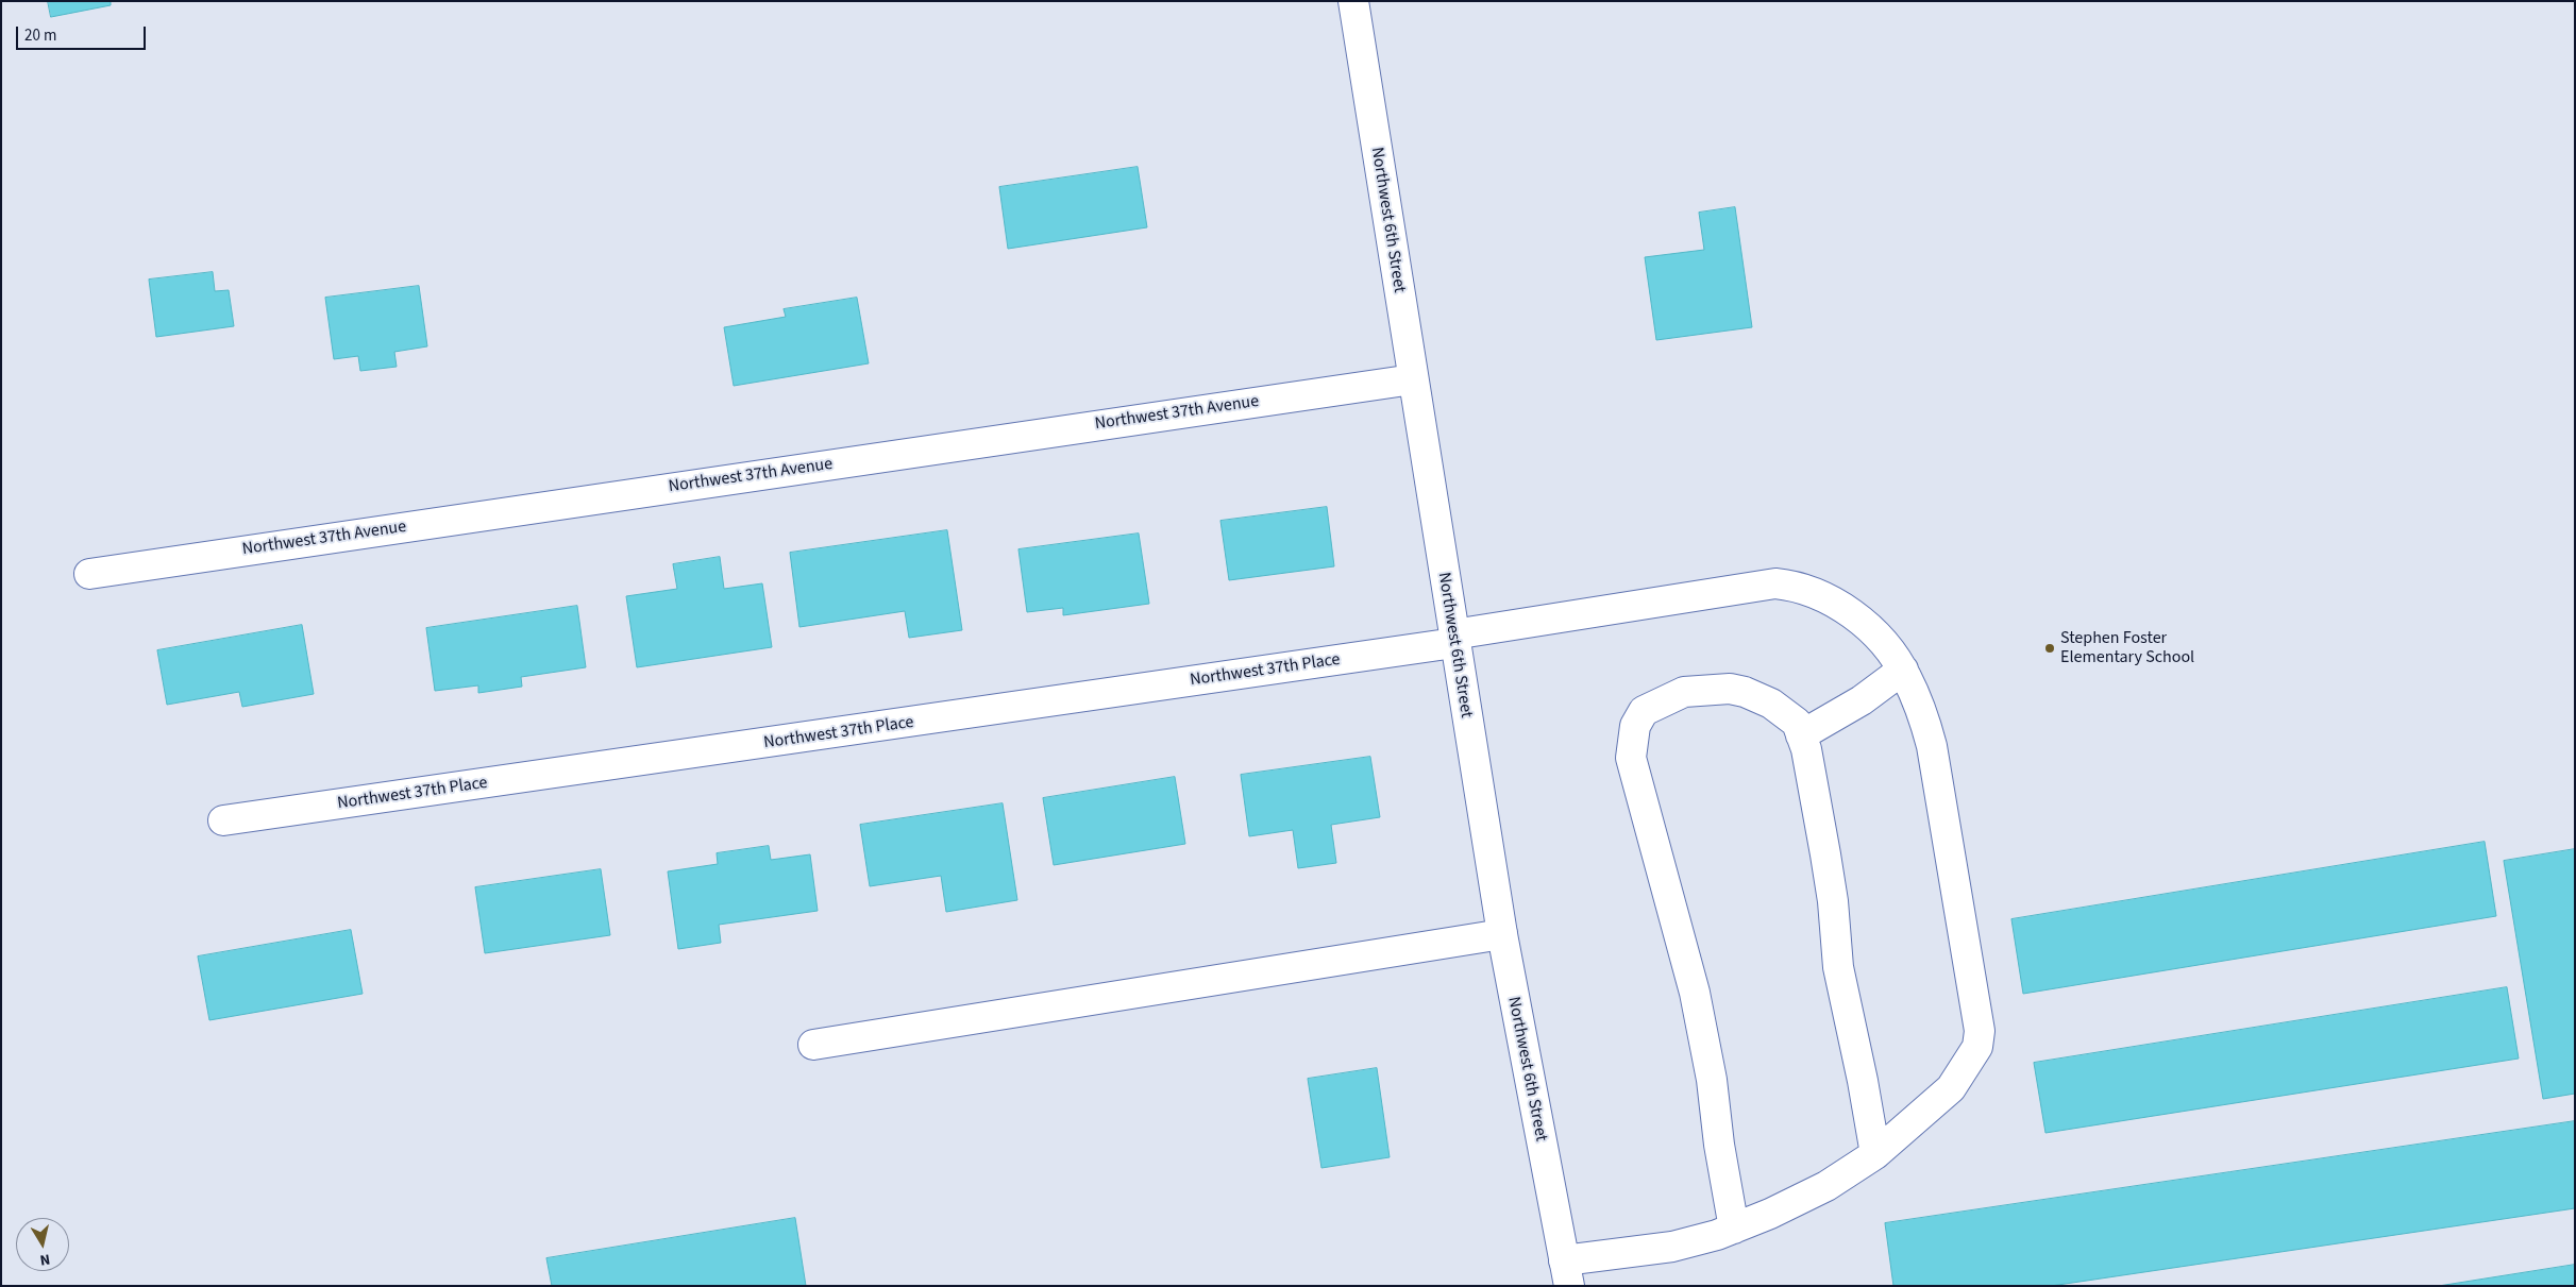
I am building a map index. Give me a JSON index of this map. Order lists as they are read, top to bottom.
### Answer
{
  "streets": {
    "street": ["Northwest 6th Street", "Northwest 37th Avenue", "Northwest 37th Place"]
  },
  "crossings": [
    ["Northwest 6th Street", "Northwest 37th Avenue"],
    ["Northwest 6th Street", "Northwest 37th Place"]
  ],
  "places": ["Stephen Foster Elementary School"],
  "scale_bar": "20 m",
  "north": "bottom"
}
